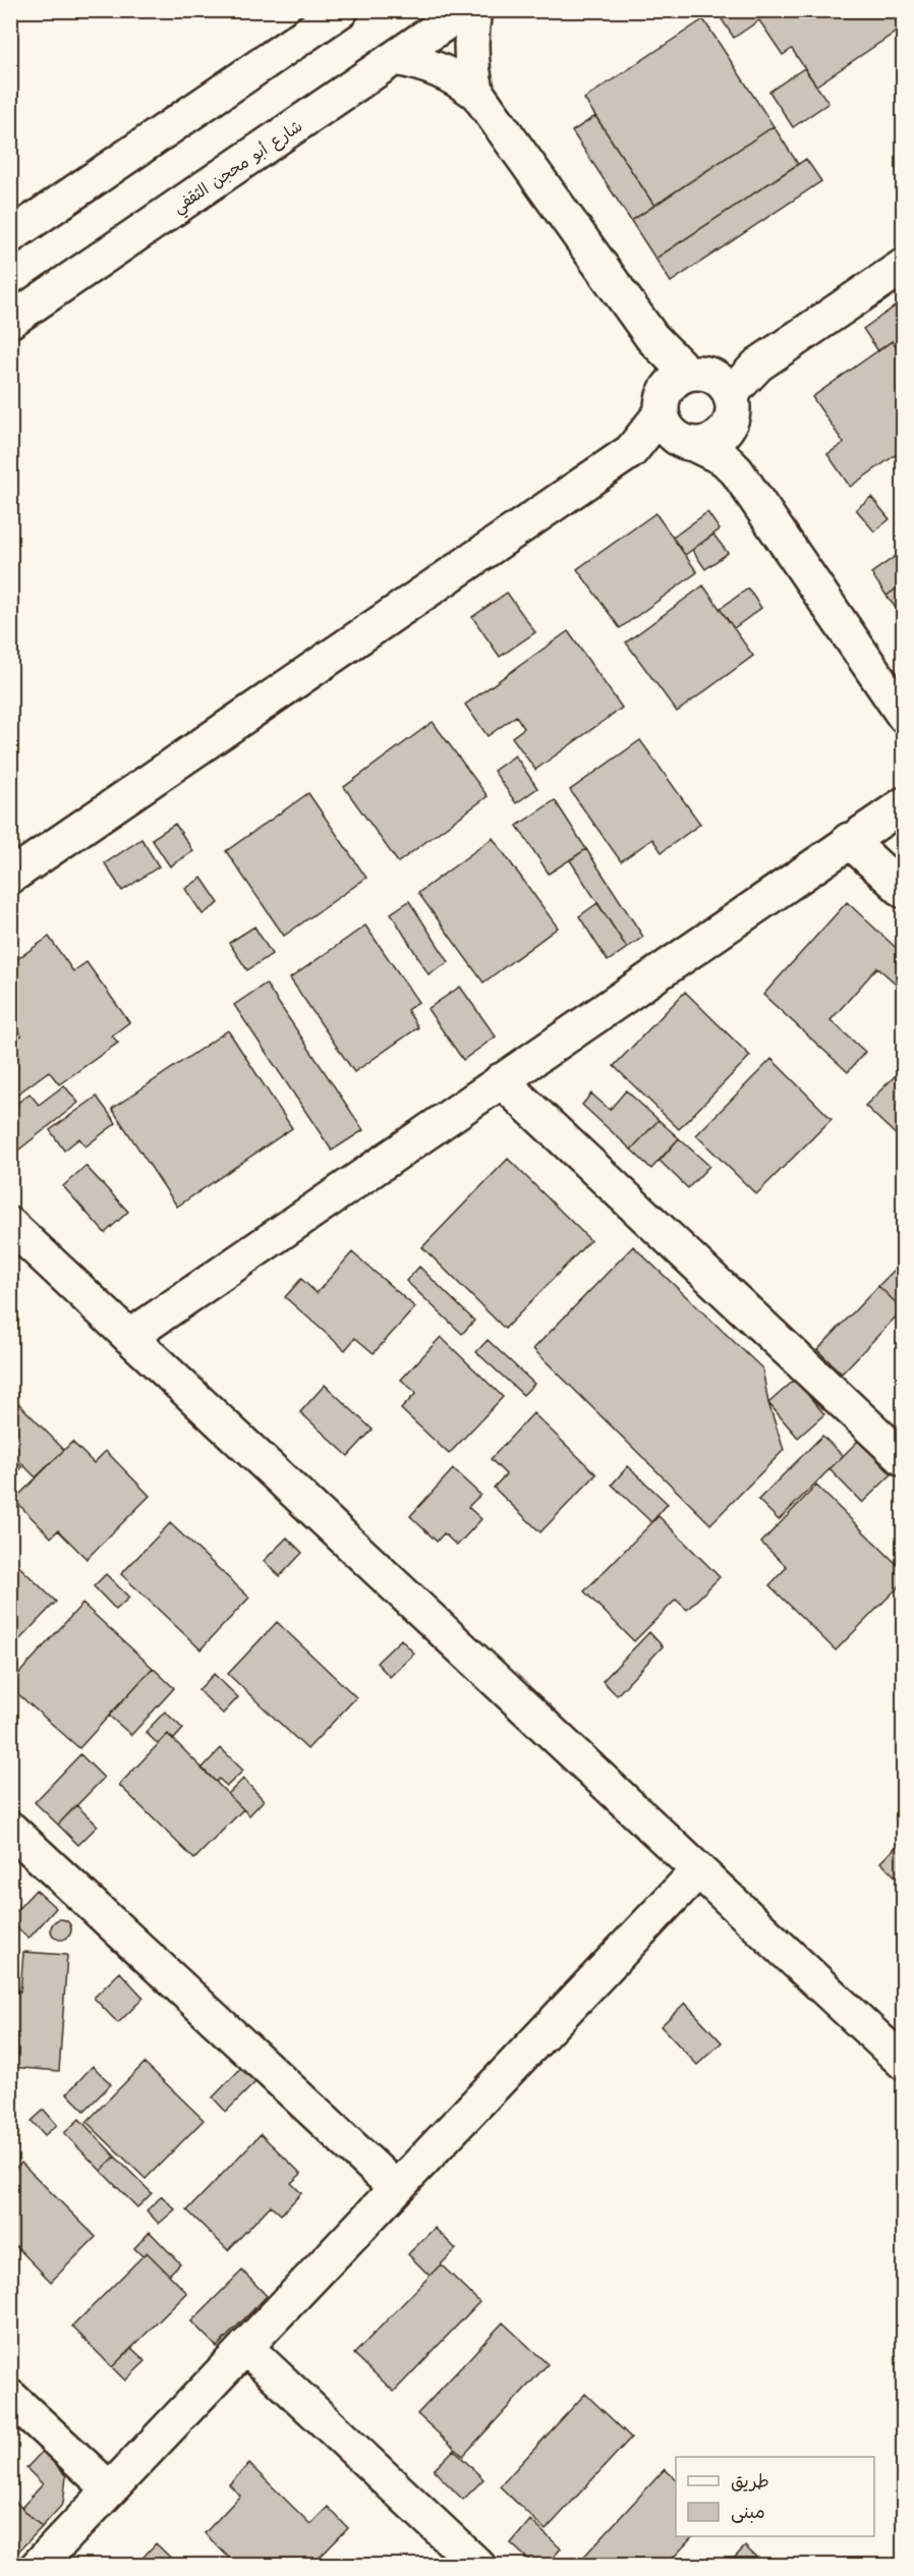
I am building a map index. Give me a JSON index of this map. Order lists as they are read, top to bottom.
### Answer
{
  "streets": {
    "street": ["شارع أبو محجن الثقفي"]
  },
  "legend": ["طريق", "مبنى"]
}
